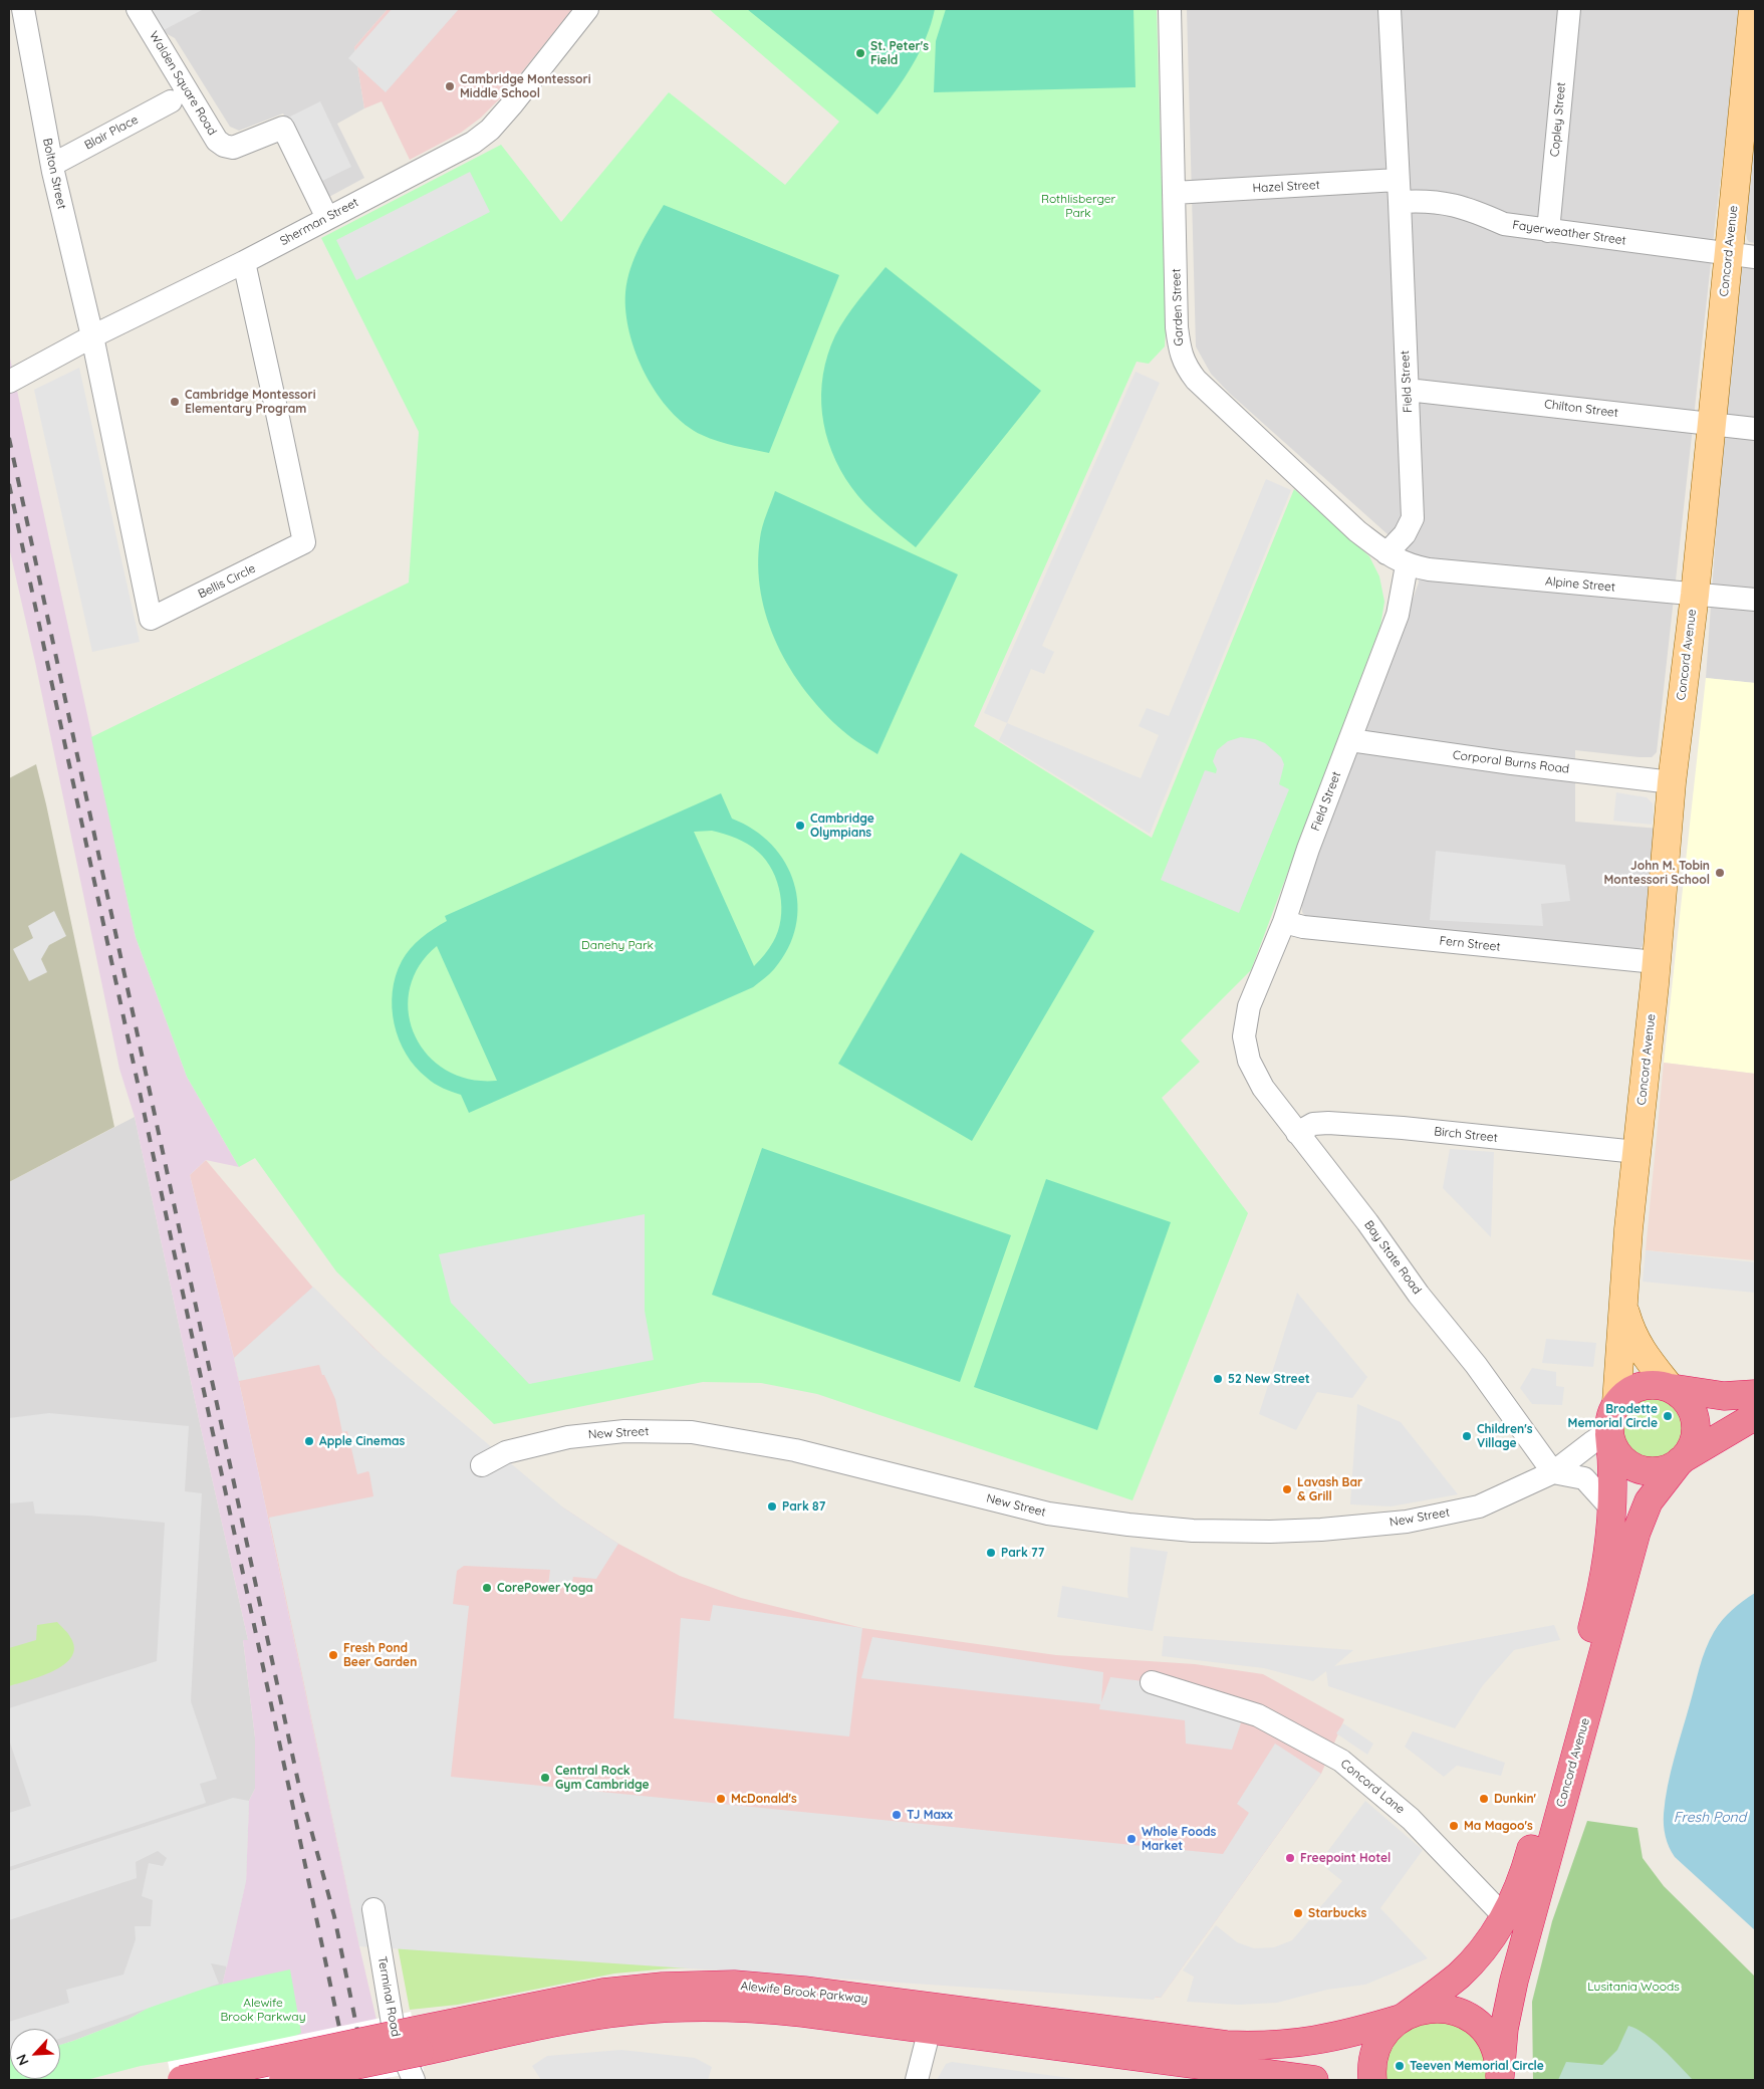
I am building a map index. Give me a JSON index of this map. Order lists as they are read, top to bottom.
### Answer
{
  "streets": {
    "highway": ["Concord Avenue", "Alewife Brook Parkway"],
    "street": [
      "Walden Square Road",
      "Copley Street",
      "Blair Place",
      "Bolton Street",
      "Hazel Street",
      "Sherman Street",
      "Fayerweather Street",
      "Garden Street",
      "Field Street",
      "Chilton Street",
      "Bellis Circle",
      "Alpine Street",
      "Corporal Burns Road",
      "Fern Street",
      "Birch Street",
      "Bay State Road",
      "New Street",
      "Concord Lane",
      "Terminal Road"
    ]
  },
  "crossings": [
    ["Walden Square Road", "Sherman Street"],
    ["Copley Street", "Fayerweather Street"],
    ["Blair Place", "Bolton Street"],
    ["Bolton Street", "Sherman Street"],
    ["Bolton Street", "Bellis Circle"],
    ["Hazel Street", "Garden Street"],
    ["Sherman Street", "Bellis Circle"],
    ["Fayerweather Street", "Concord Avenue"],
    ["Fayerweather Street", "Field Street"],
    ["Concord Avenue", "Chilton Street"],
    ["Concord Avenue", "Alpine Street"],
    ["Concord Avenue", "Corporal Burns Road"],
    ["Concord Avenue", "Fern Street"],
    ["Concord Avenue", "Birch Street"],
    ["Concord Avenue", "New Street"],
    ["Concord Avenue", "Concord Lane"],
    ["Concord Avenue", "Alewife Brook Parkway"],
    ["Garden Street", "Field Street"],
    ["Garden Street", "Alpine Street"],
    ["Field Street", "Chilton Street"],
    ["Field Street", "Alpine Street"],
    ["Field Street", "Corporal Burns Road"],
    ["Field Street", "Fern Street"],
    ["Field Street", "Bay State Road"],
    ["Birch Street", "Bay State Road"],
    ["Bay State Road", "New Street"]
  ],
  "water": ["Fresh Pond"],
  "parks": [
    "Rothlisberger Park",
    "Danehy Park",
    "Lusitania Woods",
    "Alewife Brook Parkway"
  ],
  "places": [
    "St. Peter's Field",
    "Cambridge Montessori Middle School",
    "Cambridge Montessori Elementary Program",
    "Cambridge Olympians",
    "John M. Tobin Montessori School",
    "52 New Street",
    "Brodette Memorial Circle",
    "Children's Village",
    "Apple Cinemas",
    "Lavash Bar & Grill",
    "Park 87",
    "Park 77",
    "CorePower Yoga",
    "Fresh Pond Beer Garden",
    "Central Rock Gym Cambridge",
    "McDonald's",
    "Dunkin'",
    "TJ Maxx",
    "Ma Magoo's",
    "Whole Foods Market",
    "Freepoint Hotel",
    "Starbucks",
    "Teeven Memorial Circle"
  ],
  "north": "bottom left"
}
